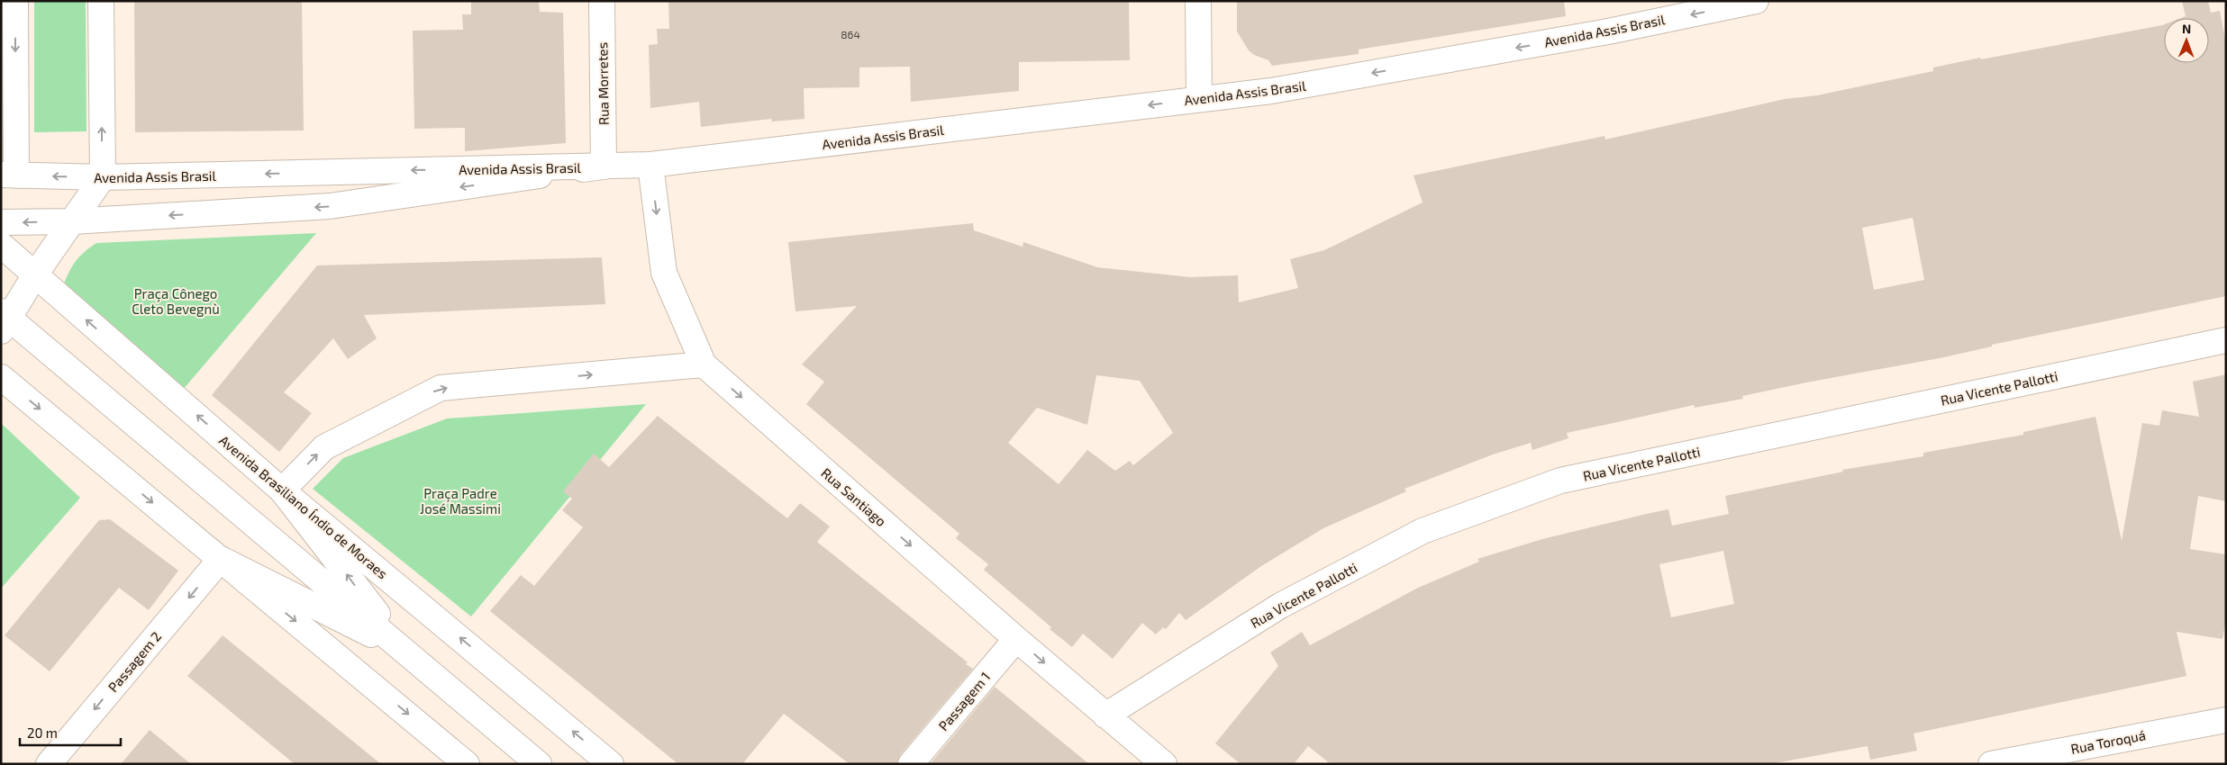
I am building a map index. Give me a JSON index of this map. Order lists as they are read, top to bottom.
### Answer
{
  "streets": {
    "main road": [
      "Avenida Assis Brasil",
      "Rua Morretes",
      "Rua Vicente Pallotti",
      "Rua Santiago",
      "Avenida Brasiliano Índio de Moraes",
      "Passagem 2",
      "Passagem 1",
      "Rua Toroquá"
    ]
  },
  "crossings": [
    ["Avenida Assis Brasil", "Rua Morretes"],
    ["Avenida Assis Brasil", "Rua Santiago"],
    ["Rua Vicente Pallotti", "Rua Santiago"],
    ["Rua Santiago", "Passagem 1"]
  ],
  "one_way": ["Rua Santiago", "Passagem 2"],
  "parks": ["Praça Cônego Cleto Bevegnù", "Praça Padre José Massimi"],
  "house_numbers": ["864"],
  "scale_bar": "20 m",
  "north": "top"
}
